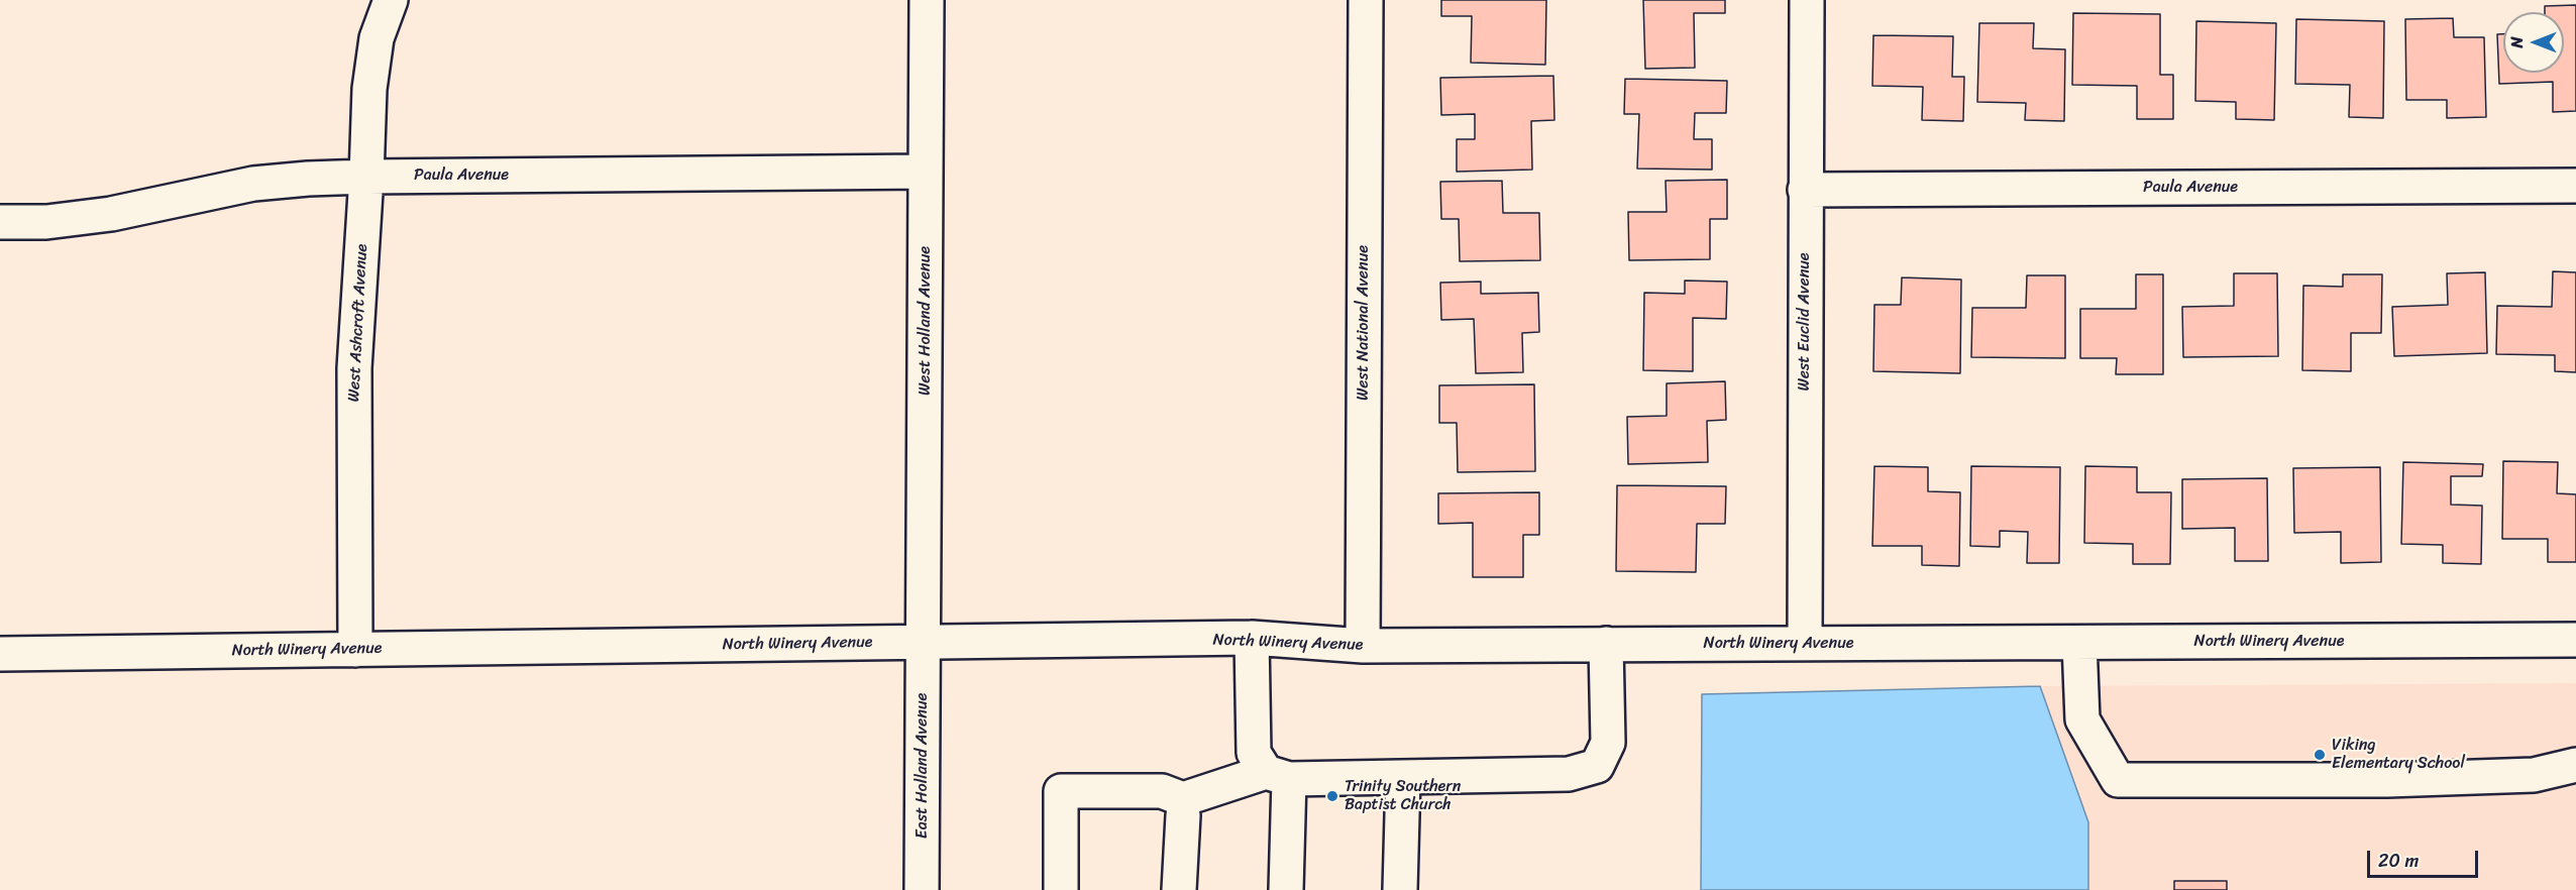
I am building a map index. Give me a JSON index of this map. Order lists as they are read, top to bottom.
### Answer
{
  "streets": {
    "street": [
      "Paula Avenue",
      "West Holland Avenue",
      "West Euclid Avenue",
      "West Ashcroft Avenue",
      "West National Avenue",
      "North Winery Avenue",
      "East Holland Avenue"
    ]
  },
  "crossings": [
    ["Paula Avenue", "West Holland Avenue"],
    ["Paula Avenue", "West Euclid Avenue"],
    ["Paula Avenue", "West Ashcroft Avenue"],
    ["West Holland Avenue", "North Winery Avenue"],
    ["West Holland Avenue", "East Holland Avenue"],
    ["West Euclid Avenue", "North Winery Avenue"],
    ["West Ashcroft Avenue", "North Winery Avenue"],
    ["West National Avenue", "North Winery Avenue"],
    ["North Winery Avenue", "East Holland Avenue"]
  ],
  "places": ["Viking Elementary School", "Trinity Southern Baptist Church"],
  "scale_bar": "20 m",
  "north": "left"
}
